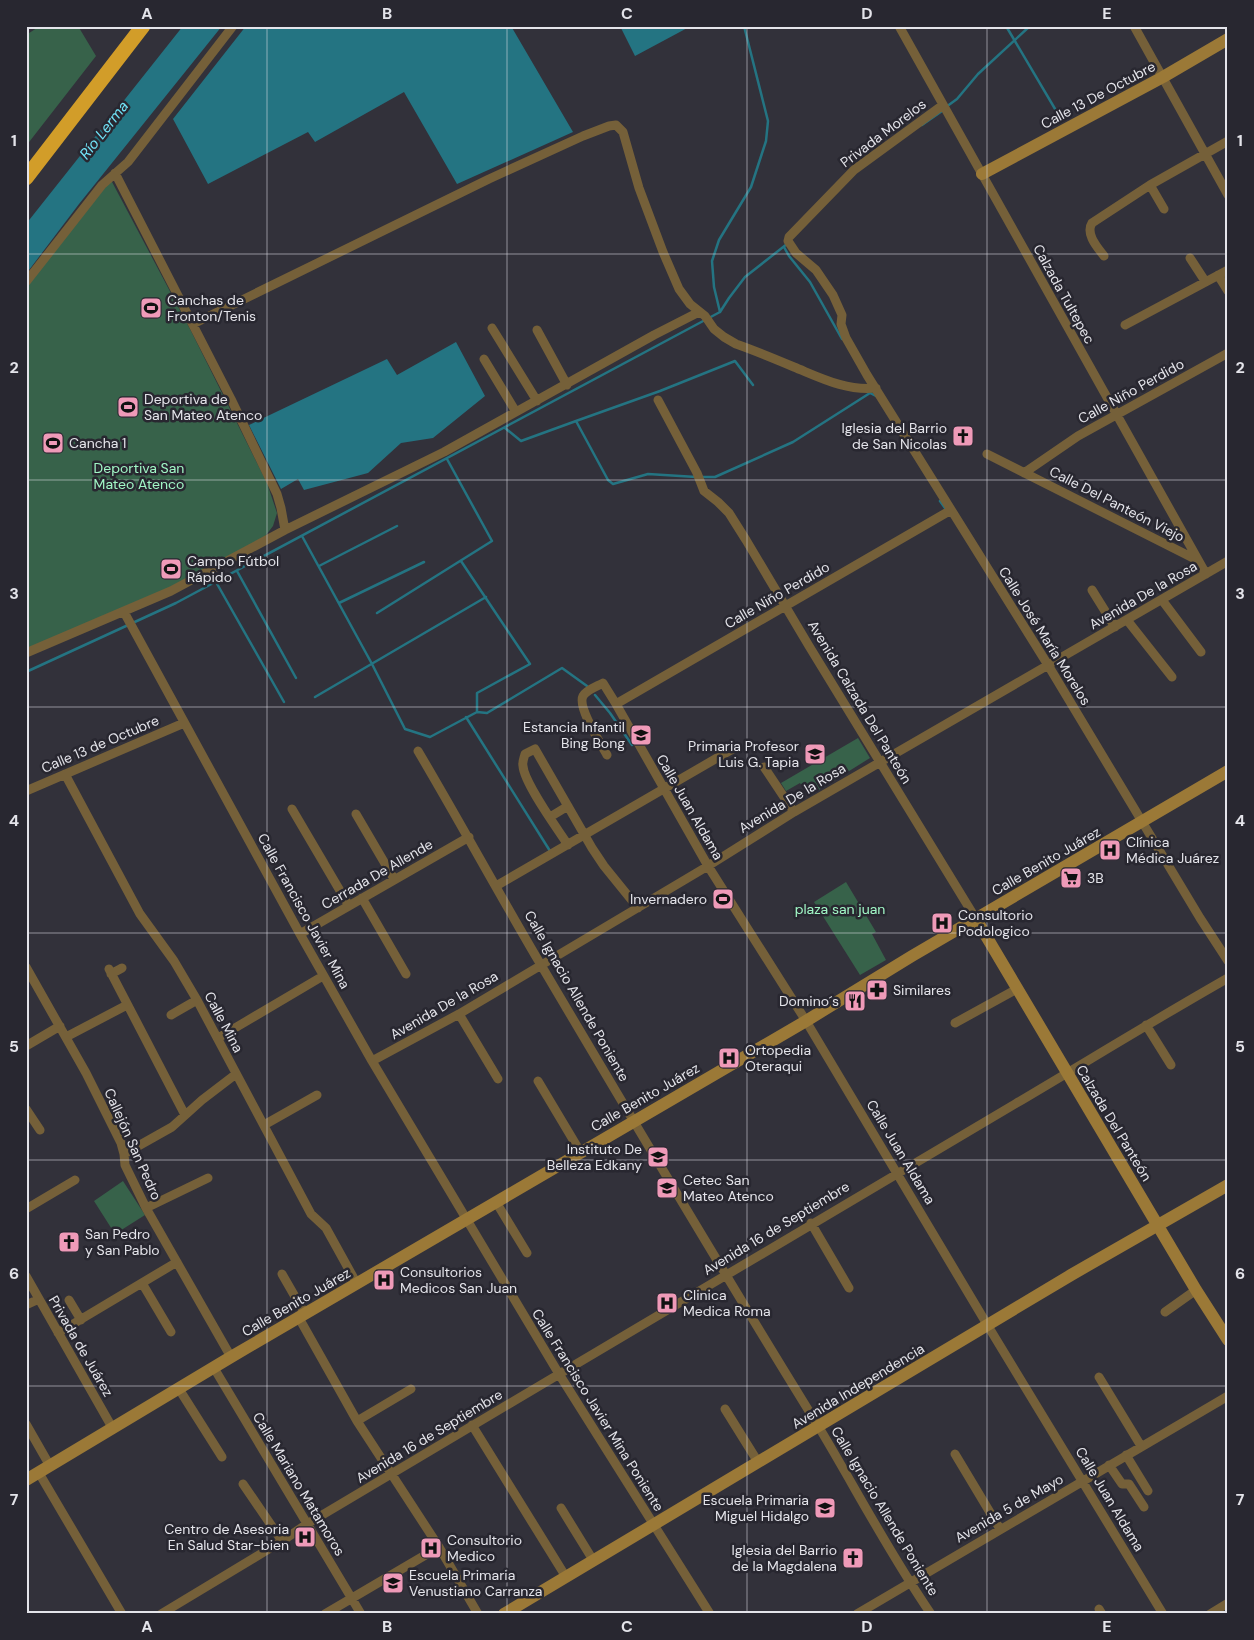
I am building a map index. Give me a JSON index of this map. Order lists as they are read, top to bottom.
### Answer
{
  "streets": {
    "main road": [
      "Calle 13 De Octubre",
      "Calle Benito Juárez",
      "Calzada Del Panteón",
      "Avenida Independencia"
    ],
    "street": [
      "Privada Morelos",
      "Calzada Tultepec",
      "Calle Niño Perdido",
      "Calle Del Panteón Viejo",
      "Avenida De la Rosa",
      "Calle José María Morelos",
      "Avenida Calzada Del Panteón",
      "Calle 13 de Octubre",
      "Calle Juan Aldama",
      "Cerrada De Allende",
      "Calle Francisco Javier Mina",
      "Calle Ignacio Allende Poniente",
      "Calle Mina",
      "Callejón San Pedro",
      "Avenida 16 de Septiembre",
      "Privada de Juárez",
      "Calle Francisco Javier Mina Poniente",
      "Calle Mariano Matamoros",
      "Avenida 5 de Mayo"
    ]
  },
  "crossings": [
    ["Calle 13 De Octubre", "Calzada Tultepec"],
    ["Privada Morelos", "Calzada Tultepec"],
    ["Privada Morelos", "Calle José María Morelos"],
    ["Calzada Tultepec", "Calle Niño Perdido"],
    ["Calzada Tultepec", "Calle Del Panteón Viejo"],
    ["Calzada Tultepec", "Avenida De la Rosa"],
    ["Calle Niño Perdido", "Calle Del Panteón Viejo"],
    ["Calle Niño Perdido", "Calle José María Morelos"],
    ["Calle Niño Perdido", "Avenida Calzada Del Panteón"],
    ["Calle Niño Perdido", "Calle Juan Aldama"],
    ["Avenida De la Rosa", "Calle José María Morelos"],
    ["Avenida De la Rosa", "Avenida Calzada Del Panteón"],
    ["Avenida De la Rosa", "Calle Juan Aldama"],
    ["Avenida De la Rosa", "Calle Francisco Javier Mina"],
    ["Avenida De la Rosa", "Calle Ignacio Allende Poniente"],
    ["Calle José María Morelos", "Calle Benito Juárez"],
    ["Avenida Calzada Del Panteón", "Calle Benito Juárez"],
    ["Avenida Calzada Del Panteón", "Calzada Del Panteón"],
    ["Calle 13 de Octubre", "Calle Francisco Javier Mina"],
    ["Calle 13 de Octubre", "Calle Mina"],
    ["Calle Juan Aldama", "Calle Benito Juárez"],
    ["Calle Juan Aldama", "Avenida 16 de Septiembre"],
    ["Calle Juan Aldama", "Avenida Independencia"],
    ["Calle Juan Aldama", "Avenida 5 de Mayo"],
    ["Calle Benito Juárez", "Calle Francisco Javier Mina"],
    ["Calle Benito Juárez", "Calle Ignacio Allende Poniente"],
    ["Calle Benito Juárez", "Calle Mina"],
    ["Calle Benito Juárez", "Calzada Del Panteón"],
    ["Calle Benito Juárez", "Callejón San Pedro"],
    ["Calle Benito Juárez", "Privada de Juárez"],
    ["Calle Benito Juárez", "Calle Francisco Javier Mina Poniente"],
    ["Calle Benito Juárez", "Calle Mariano Matamoros"],
    ["Cerrada De Allende", "Calle Francisco Javier Mina"],
    ["Cerrada De Allende", "Calle Ignacio Allende Poniente"],
    ["Calle Francisco Javier Mina", "Calle Francisco Javier Mina Poniente"],
    ["Calle Ignacio Allende Poniente", "Avenida 16 de Septiembre"],
    ["Calle Ignacio Allende Poniente", "Avenida Independencia"],
    ["Calle Ignacio Allende Poniente", "Avenida 5 de Mayo"],
    ["Calzada Del Panteón", "Avenida 16 de Septiembre"],
    ["Calzada Del Panteón", "Avenida Independencia"],
    ["Avenida 16 de Septiembre", "Calle Francisco Javier Mina Poniente"],
    ["Avenida 16 de Septiembre", "Calle Mariano Matamoros"],
    ["Avenida Independencia", "Calle Francisco Javier Mina Poniente"]
  ],
  "water": ["Río Lerma"],
  "parks": ["Deportiva San Mateo Atenco", "plaza san juan"],
  "places": {
    "sports": [
      "Canchas de Fronton/Tenis",
      "Deportiva de San Mateo Atenco",
      "Cancha 1",
      "Campo Fútbol Rápido",
      "Invernadero"
    ],
    "church": ["Iglesia del Barrio de San Nicolas", "San Pedro y San Pablo", "Iglesia del Barrio de la Magdalena"],
    "school or university": [
      "Estancia Infantil Bing Bong",
      "Primaria Profesor Luis G. Tapia",
      "Instituto De Belleza Edkany",
      "Cetec San Mateo Atenco",
      "Escuela Primaria Miguel Hidalgo",
      "Escuela Primaria Venustiano Carranza"
    ],
    "hospital": [
      "Clínica Médica Juárez",
      "Consultorio Podologico",
      "Ortopedia Oteraqui",
      "Consultorios Medicos San Juan",
      "Clinica Medica Roma",
      "Centro de Asesoria En Salud Star-bien",
      "Consultorio Medico"
    ],
    "supermarket": ["3B"],
    "pharmacy": ["Similares"],
    "restaurant": ["Domino´s"]
  },
  "grid": {
    "columns": [
      "A",
      "B",
      "C",
      "D",
      "E"
    ],
    "rows": [
      "1",
      "2",
      "3",
      "4",
      "5",
      "6",
      "7"
    ]
  }
}
